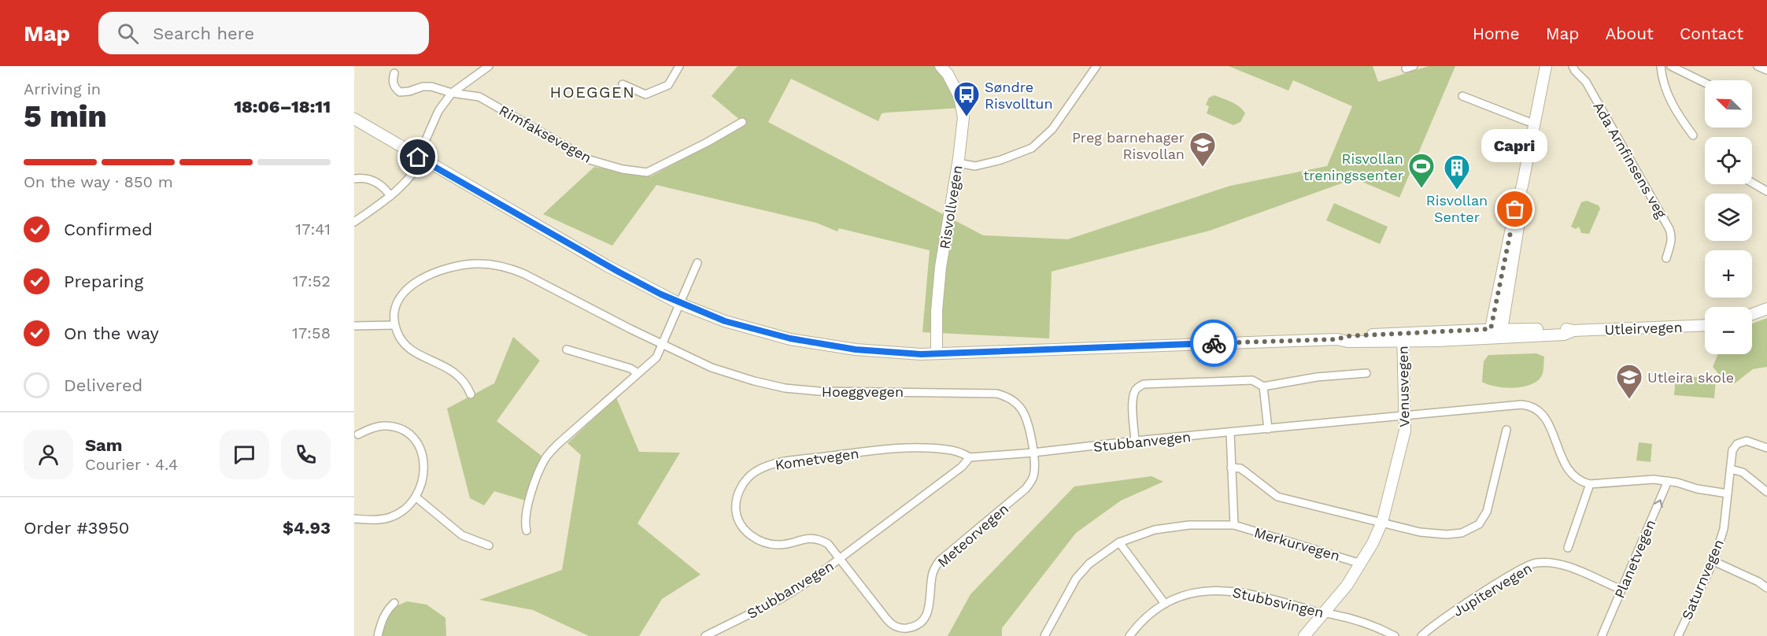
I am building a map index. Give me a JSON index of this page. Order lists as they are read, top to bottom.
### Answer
{
  "streets": {
    "main road": ["Risvollvegen", "Utleirvegen", "Venusvegen"],
    "street": [
      "Rimfaksevegen",
      "Ada Arnfinsens veg",
      "Hoeggvegen",
      "Stubbanvegen",
      "Kometvegen",
      "Meteorvegen",
      "Merkurvegen",
      "Planetvegen",
      "Saturnvegen",
      "Jupitervegen",
      "Stubbsvingen"
    ]
  },
  "crossings": [
    ["Risvollvegen", "Utleirvegen"],
    ["Utleirvegen", "Venusvegen"],
    ["Venusvegen", "Stubbanvegen"],
    ["Venusvegen", "Merkurvegen"],
    ["Venusvegen", "Stubbsvingen"],
    ["Hoeggvegen", "Stubbanvegen"],
    ["Hoeggvegen", "Meteorvegen"],
    ["Stubbanvegen", "Kometvegen"],
    ["Stubbanvegen", "Meteorvegen"],
    ["Kometvegen", "Meteorvegen"],
    ["Planetvegen", "Jupitervegen"]
  ],
  "one_way": ["Planetvegen"],
  "districts": ["HOEGGEN"],
  "places": {
    "bus stop": ["Søndre Risvolltun"],
    "school or university": ["Preg barnehager Risvollan", "Utleira skole"],
    "sports": ["Risvollan treningssenter"],
    "building": ["Risvollan Senter"],
    "other": ["Capri"]
  },
  "north": "top left",
  "page": {
    "header": "Map",
    "search": "Search here",
    "nav": [
      "Home",
      "Map",
      "About",
      "Contact"
    ],
    "heading": ["5 min", "Arriving in", "18:06–18:11"],
    "panel": [
      "Sam",
      "Courier · 4.4",
      "Order #3950",
      "$4.93"
    ],
    "map_buttons": ["+", "−"],
    "bubble": "Capri",
    "bar": "On the way · 850 m",
    "list": [
      ["Confirmed", "17:41"],
      ["Preparing", "17:52"],
      ["On the way", "17:58"],
      "Delivered"
    ]
  }
}
